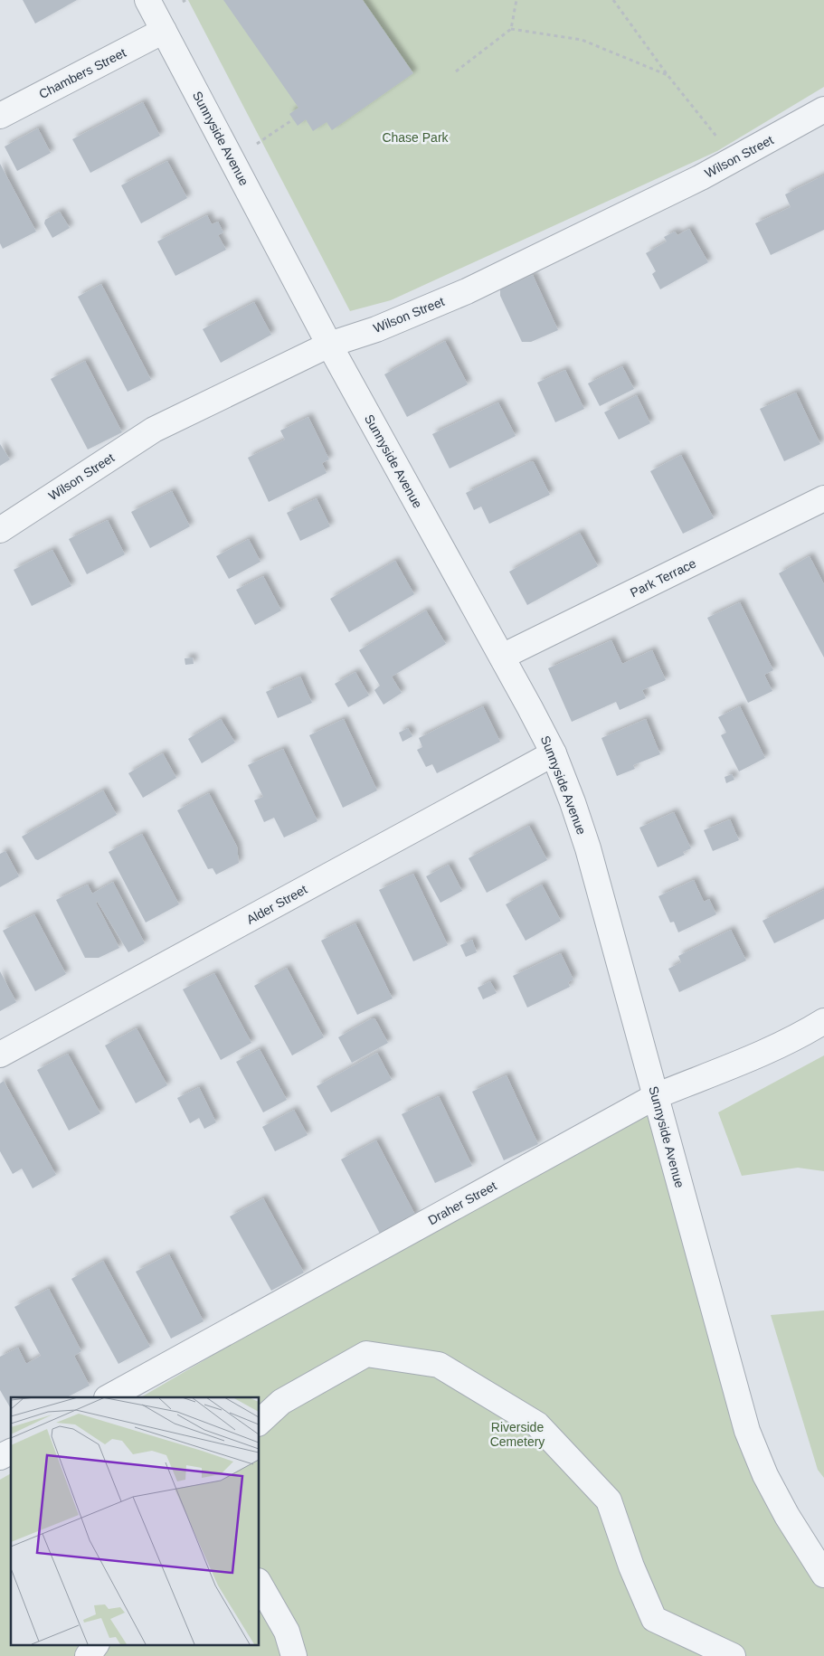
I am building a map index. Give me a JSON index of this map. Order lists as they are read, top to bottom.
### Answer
{
  "streets": {
    "street": [
      "Chambers Street",
      "Sunnyside Avenue",
      "Wilson Street",
      "Park Terrace",
      "Alder Street",
      "Draher Street"
    ]
  },
  "crossings": [
    ["Chambers Street", "Sunnyside Avenue"],
    ["Sunnyside Avenue", "Wilson Street"],
    ["Sunnyside Avenue", "Park Terrace"],
    ["Sunnyside Avenue", "Alder Street"],
    ["Sunnyside Avenue", "Draher Street"]
  ],
  "parks": ["Chase Park", "Riverside Cemetery"]
}
